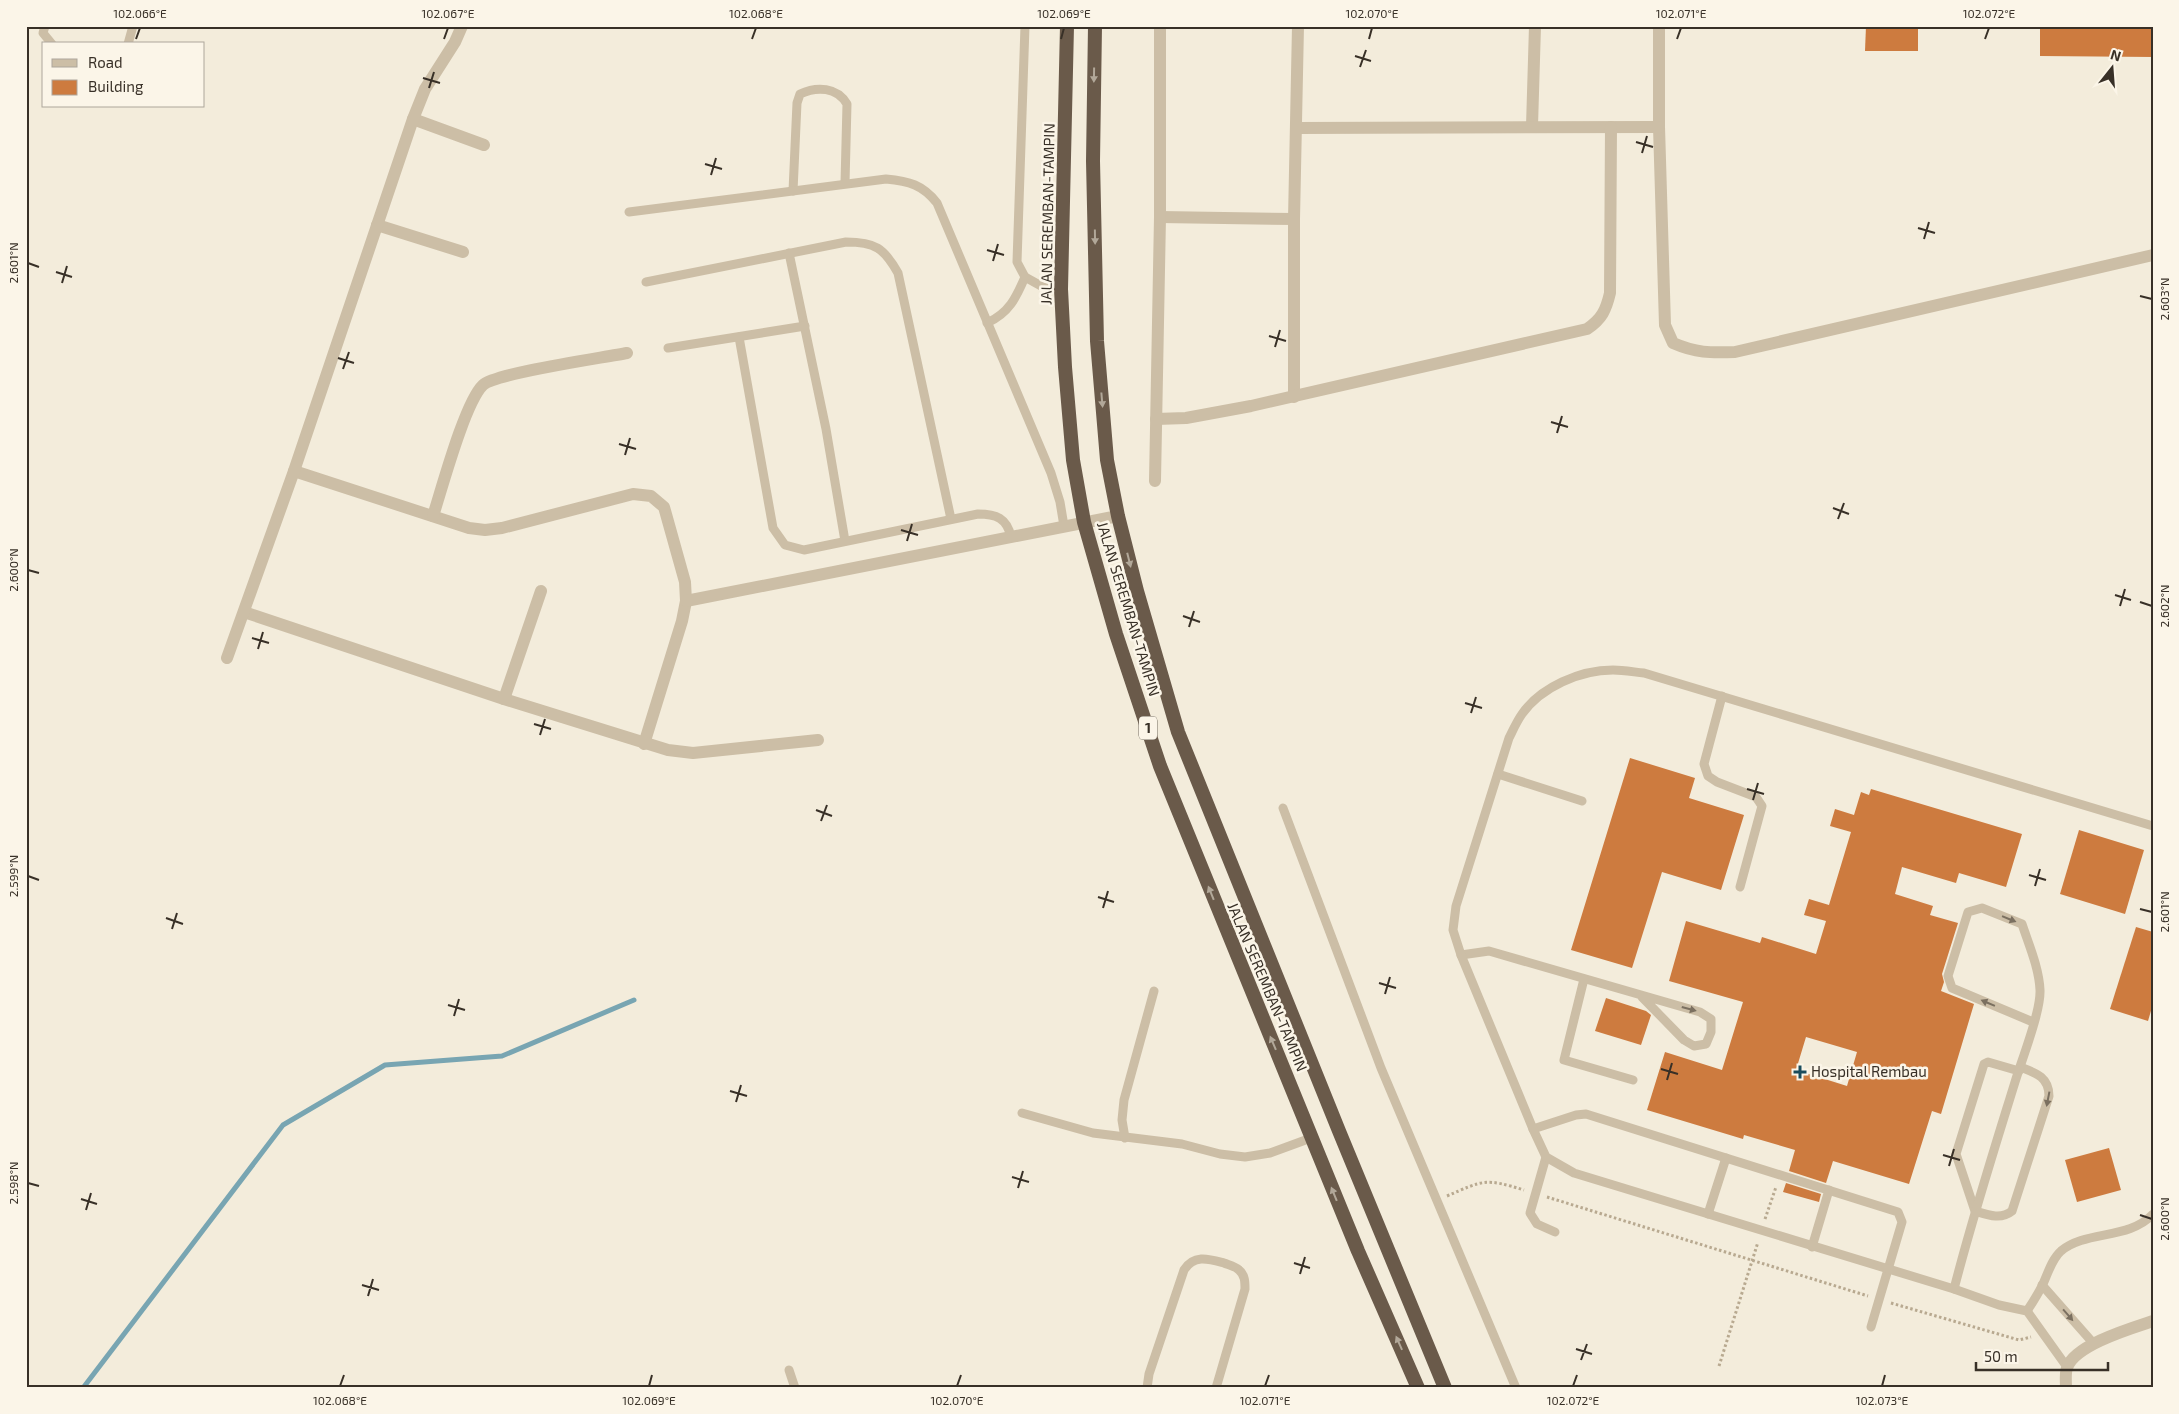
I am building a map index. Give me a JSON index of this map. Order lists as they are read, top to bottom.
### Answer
{
  "streets": {
    "highway": ["JALAN SEREMBAN-TAMPIN", "1"]
  },
  "places": {
    "health": ["Hospital Rembau"]
  },
  "legend": ["Road", "Building"],
  "scale_bar": "50 m",
  "north": "top",
  "coordinates": [
    "102.066°E",
    "102.067°E",
    "102.068°E",
    "102.069°E",
    "102.070°E",
    "102.071°E",
    "102.072°E",
    "2.601°N",
    "2.603°N",
    "2.600°N",
    "2.602°N",
    "2.599°N",
    "2.598°N",
    "102.073°E"
  ]
}
